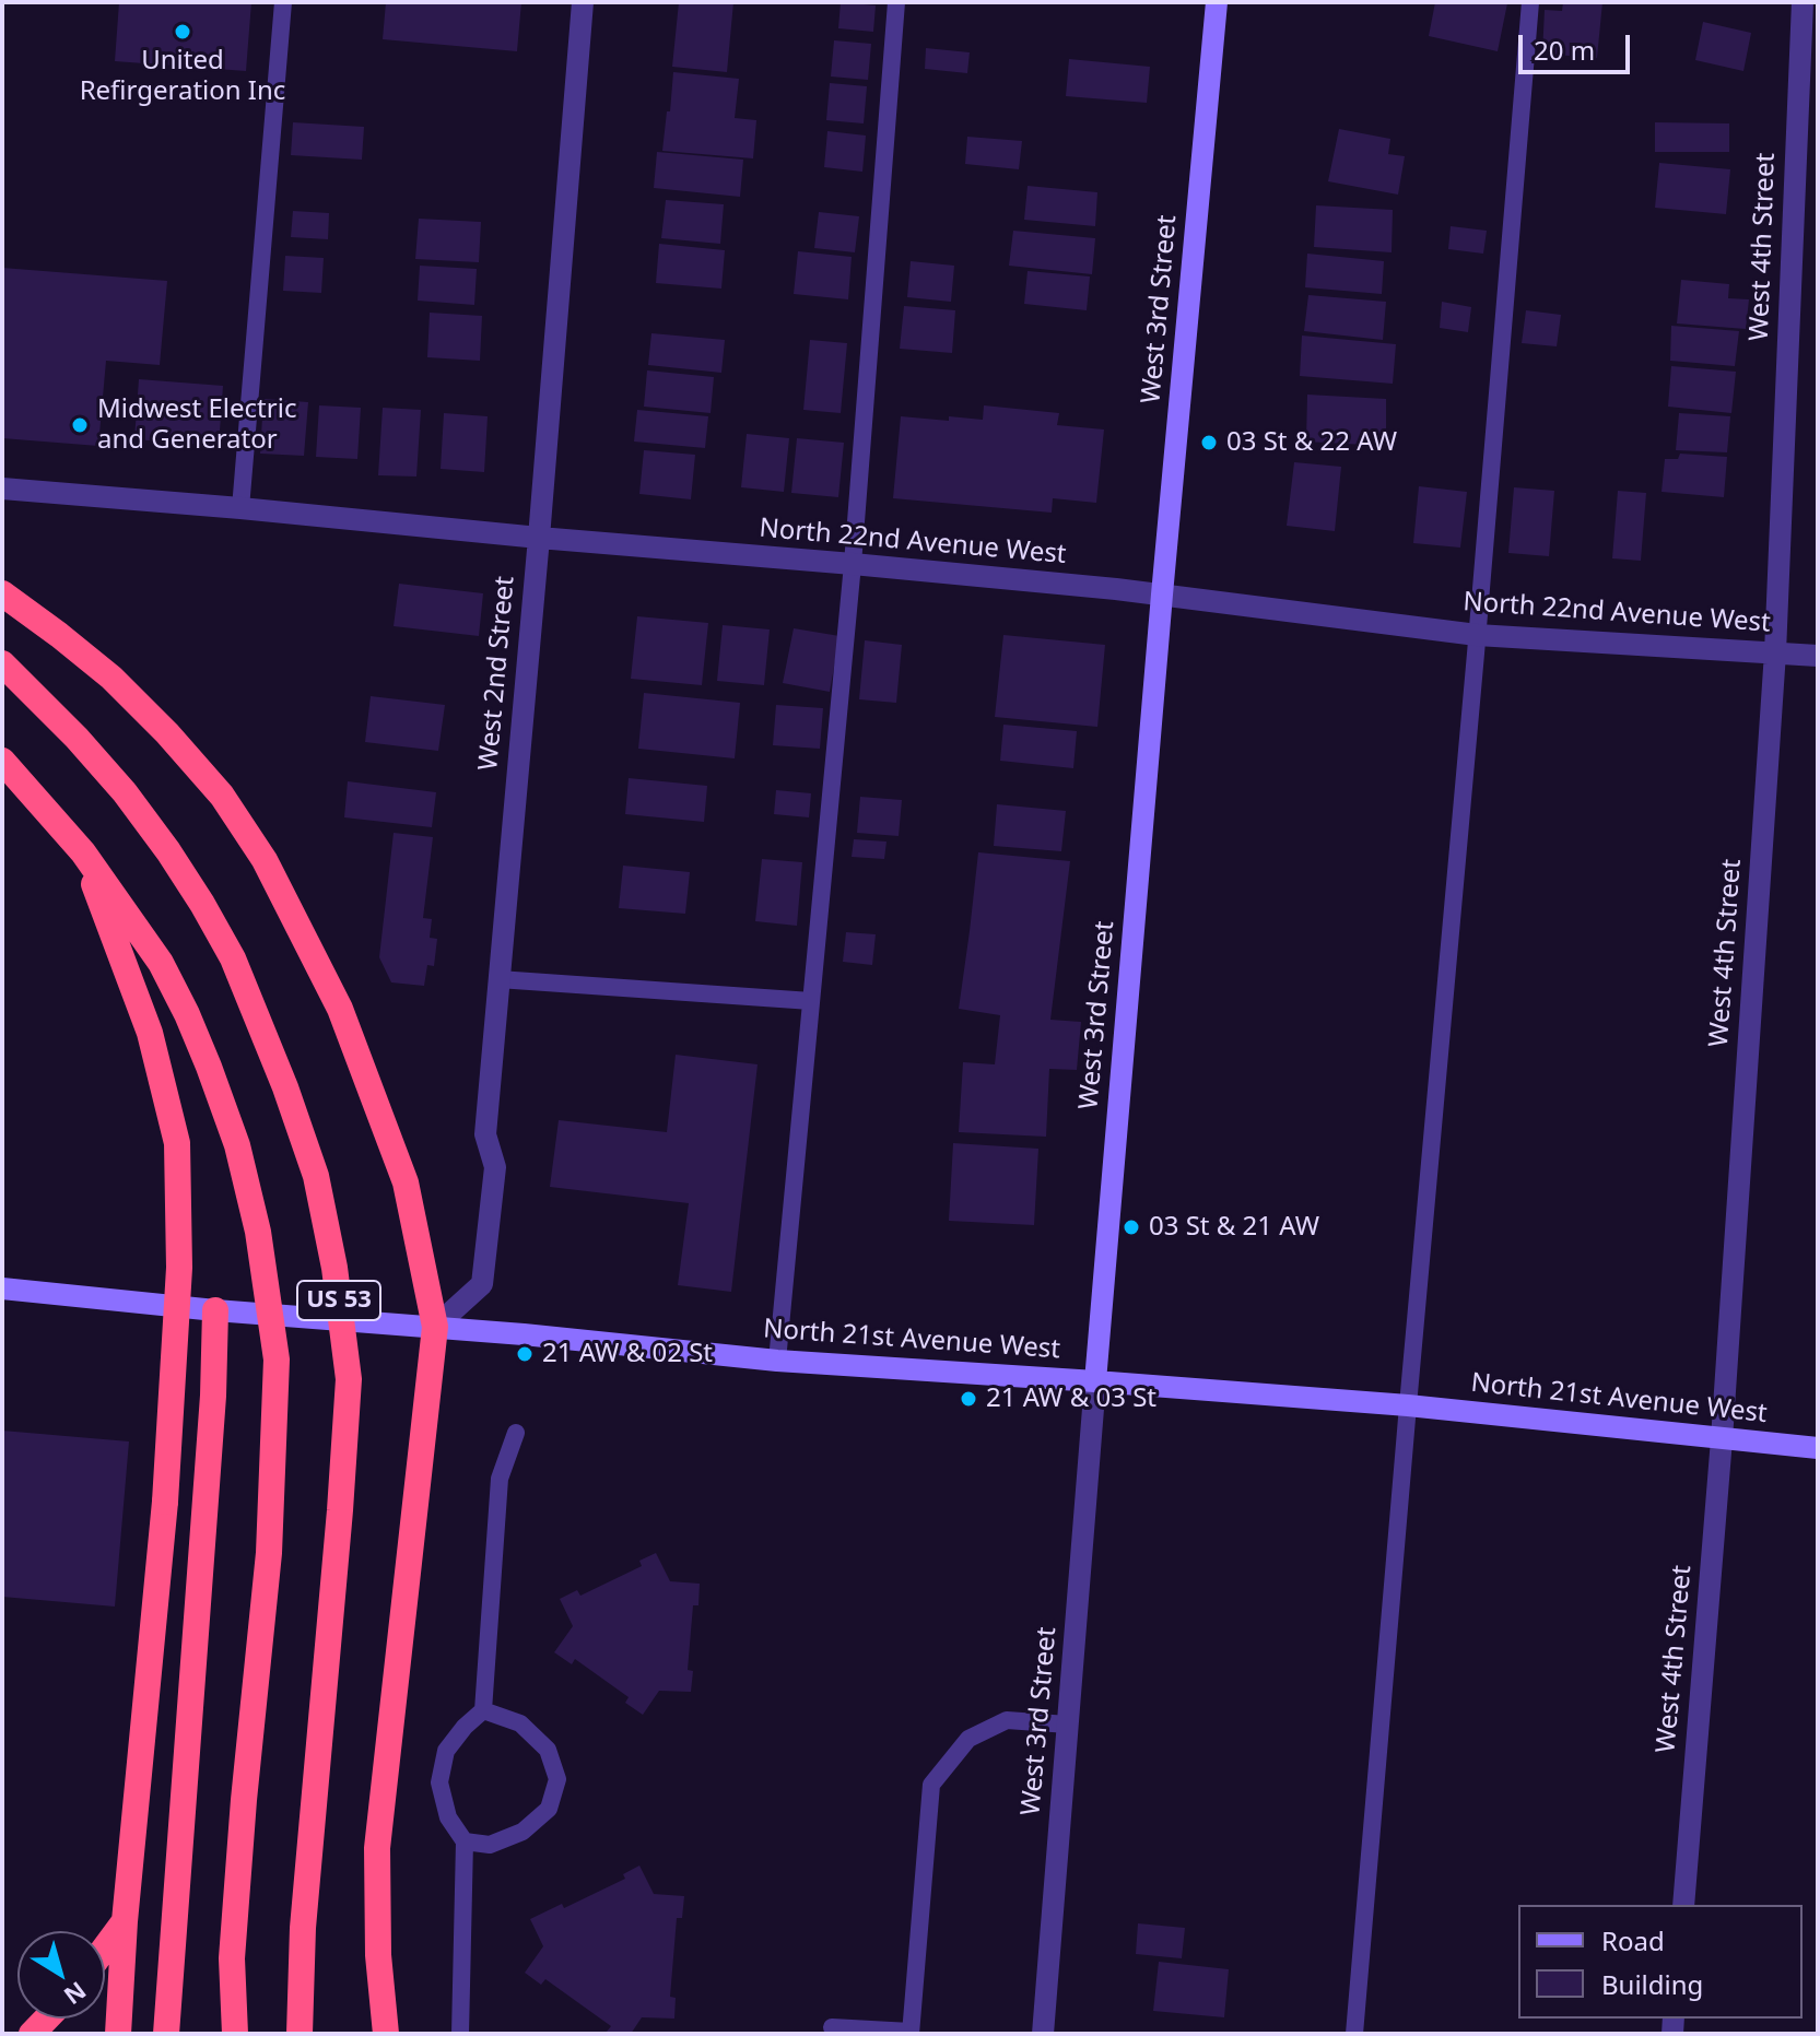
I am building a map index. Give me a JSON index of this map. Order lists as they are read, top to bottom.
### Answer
{
  "streets": {
    "highway": ["US 53"],
    "main road": ["West 3rd Street", "North 21st Avenue West"],
    "street": ["West 4th Street", "North 22nd Avenue West", "West 2nd Street"]
  },
  "crossings": [
    ["West 4th Street", "North 22nd Avenue West"],
    ["West 4th Street", "North 21st Avenue West"],
    ["West 3rd Street", "North 22nd Avenue West"],
    ["West 3rd Street", "North 21st Avenue West"],
    ["North 22nd Avenue West", "West 2nd Street"],
    ["West 2nd Street", "North 21st Avenue West"]
  ],
  "places": [
    "United Refirgeration Inc",
    "Midwest Electric and Generator",
    "03 St & 22 AW",
    "03 St & 21 AW",
    "21 AW & 02 St",
    "21 AW & 03 St"
  ],
  "legend": ["Road", "Building"],
  "scale_bar": "20 m",
  "north": "bottom right"
}
